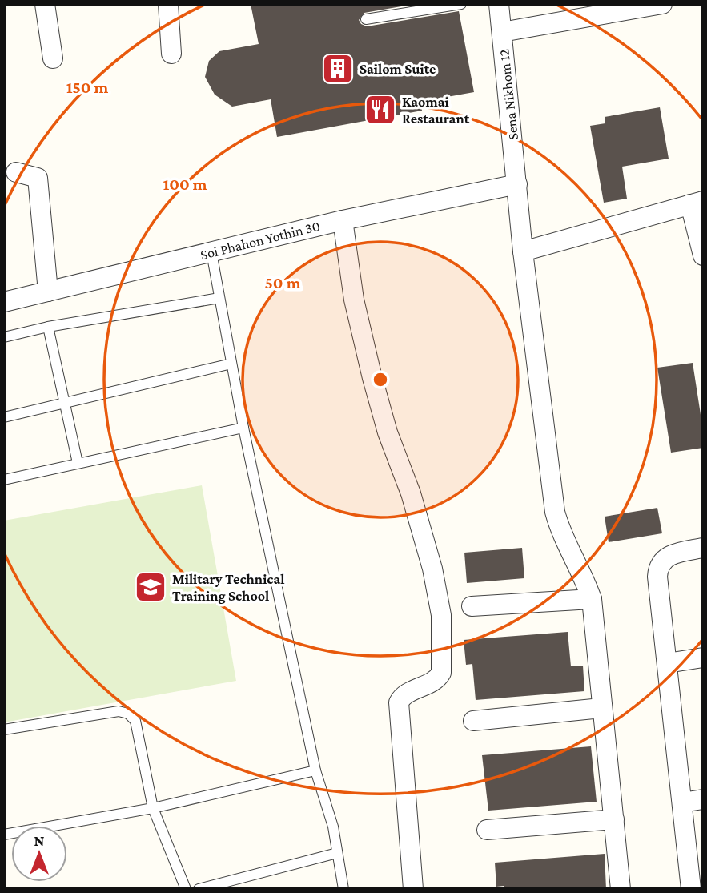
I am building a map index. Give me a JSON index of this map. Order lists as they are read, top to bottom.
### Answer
{
  "streets": {
    "street": ["Sena Nikhom 12", "Soi Phahon Yothin 30"]
  },
  "crossings": [
    ["Sena Nikhom 12", "Soi Phahon Yothin 30"]
  ],
  "places": {
    "building": ["Sailom Suite"],
    "restaurant": ["Kaomai Restaurant"],
    "school or university": ["Military Technical Training School"]
  },
  "north": "top",
  "rings": ["150 m", "100 m", "50 m"]
}
